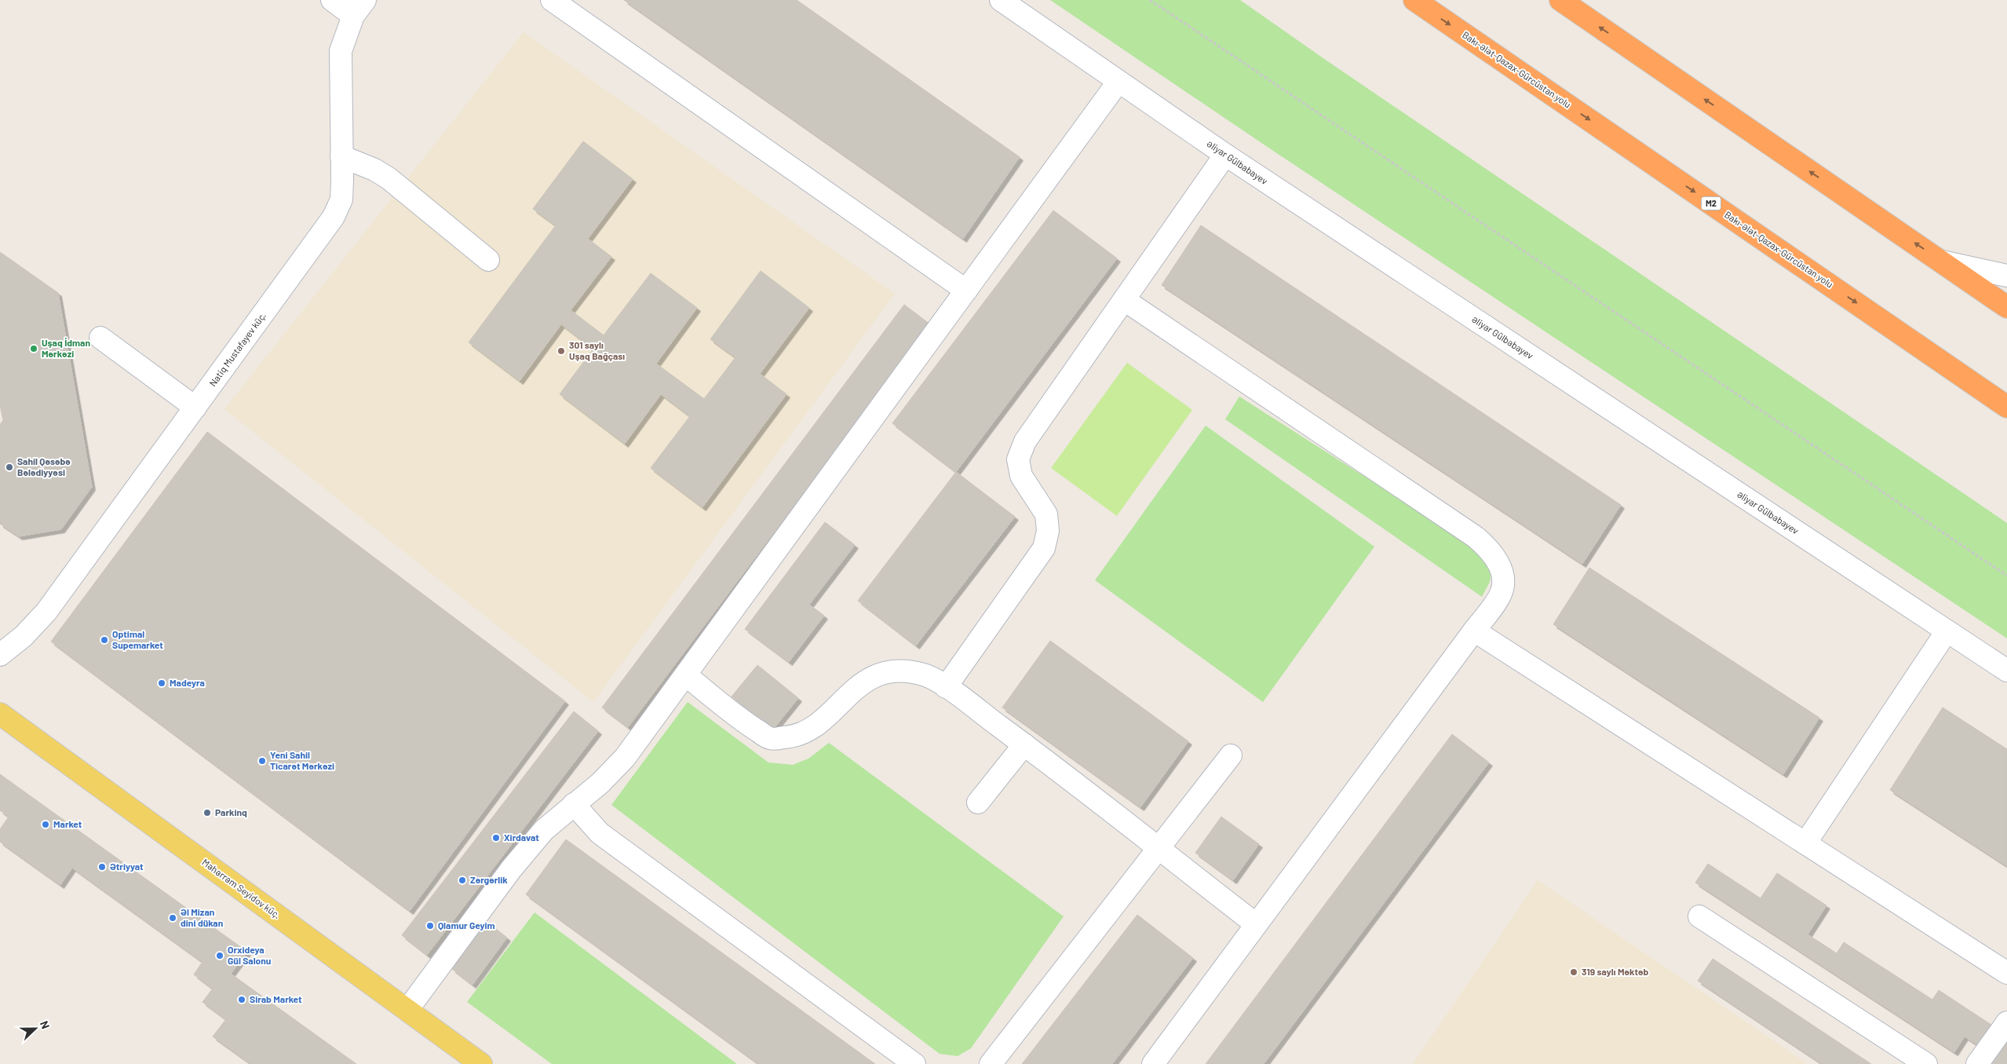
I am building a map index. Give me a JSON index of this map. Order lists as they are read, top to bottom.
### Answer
{
  "streets": {
    "highway": ["Bakı-Ələt-Qazax-Gürcüstan yolu", "M2"],
    "main road": ["Məhərrəm Seyidov küç."],
    "street": ["Əliyar Gülbabayev", "Natiq Mustafayev küç."]
  },
  "places": [
    "Uşaq İdman Mərkəzi",
    "301 saylı Uşaq Bağçası",
    "Sahil Qəsəbə Bələdiyyəsi",
    "Optimal Supemarket",
    "Madeyra",
    "Yeni Sahil Ticarət Mərkəzi",
    "Parkinq",
    "Market",
    "Xirdavat",
    "Ətriyyat",
    "Zərgərlik",
    "Əl Mizan dini dükan",
    "Qlamur Geyim",
    "Orxideya Gül Salonu",
    "319 saylı Məktəb",
    "Sirab Market"
  ],
  "north": "right"
}
